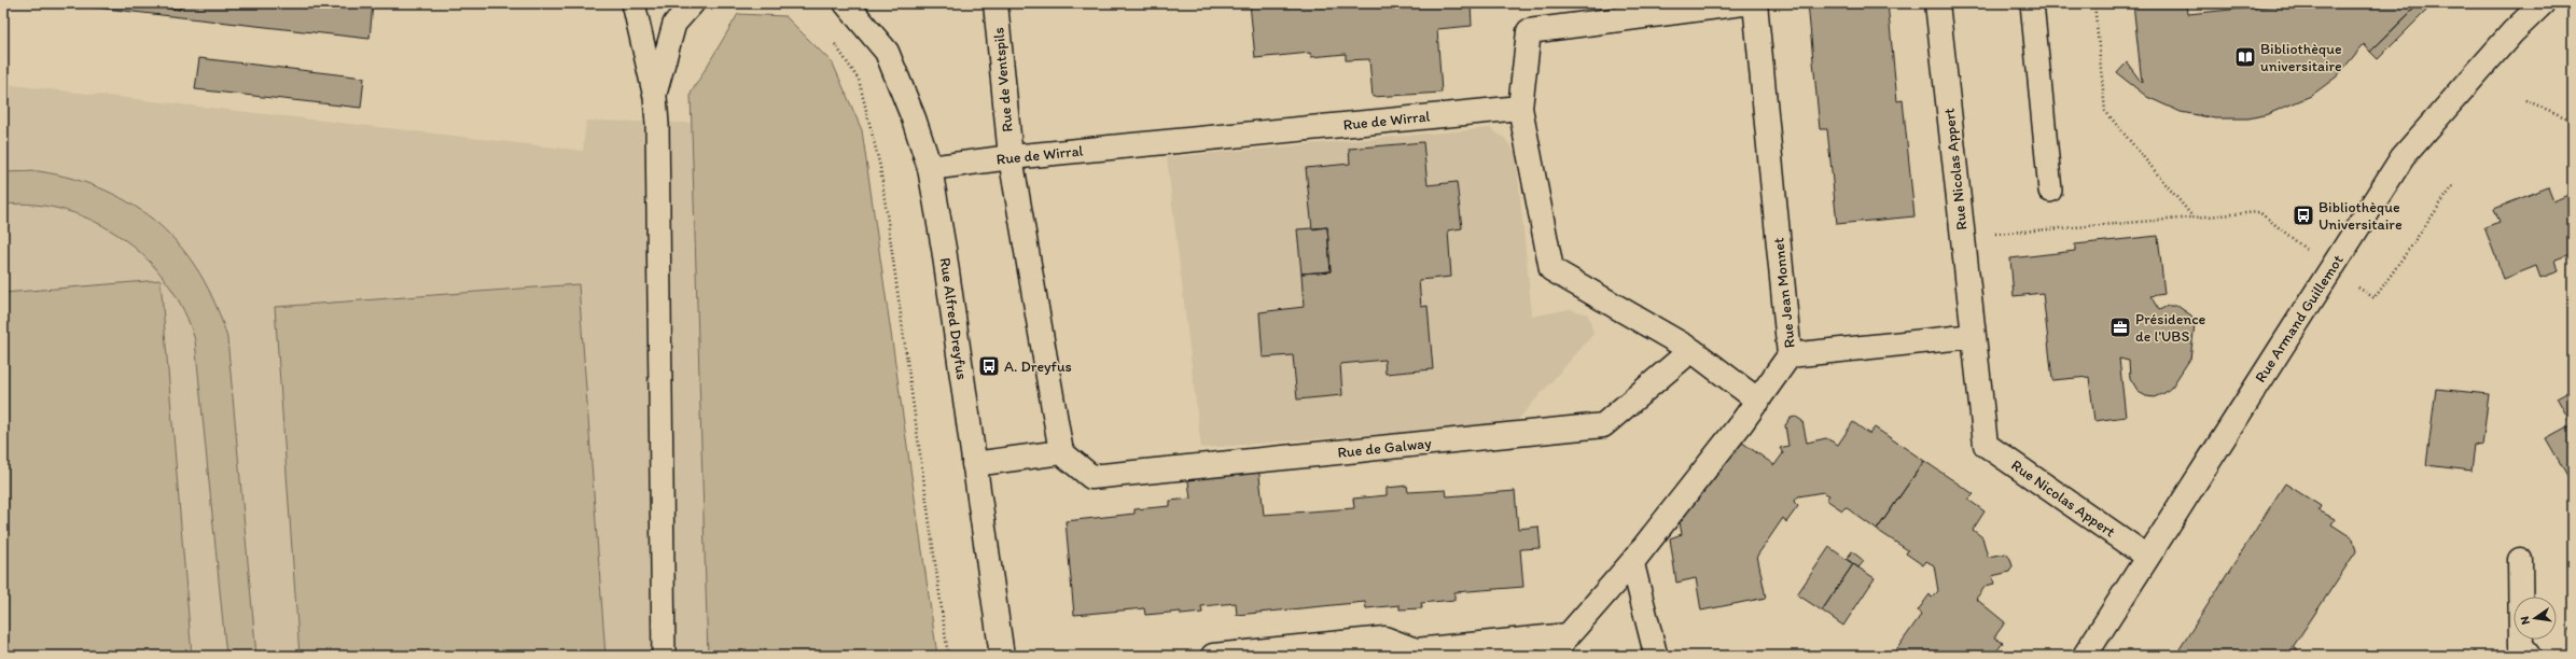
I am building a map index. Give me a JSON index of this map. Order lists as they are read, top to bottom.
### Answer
{
  "streets": {
    "street": [
      "Rue de Ventspils",
      "Rue de Wirral",
      "Rue Nicolas Appert",
      "Rue Jean Monnet",
      "Rue Alfred Dreyfus",
      "Rue Armand Guillemot",
      "Rue de Galway"
    ]
  },
  "crossings": [
    ["Rue de Ventspils", "Rue de Wirral"],
    ["Rue de Ventspils", "Rue de Galway"],
    ["Rue de Wirral", "Rue Alfred Dreyfus"],
    ["Rue Nicolas Appert", "Rue Armand Guillemot"]
  ],
  "places": {
    "library": ["Bibliothèque universitaire"],
    "bus stop": ["Bibliothèque Universitaire", "A. Dreyfus"],
    "office": ["Présidence de l'UBS"]
  },
  "north": "left"
}
